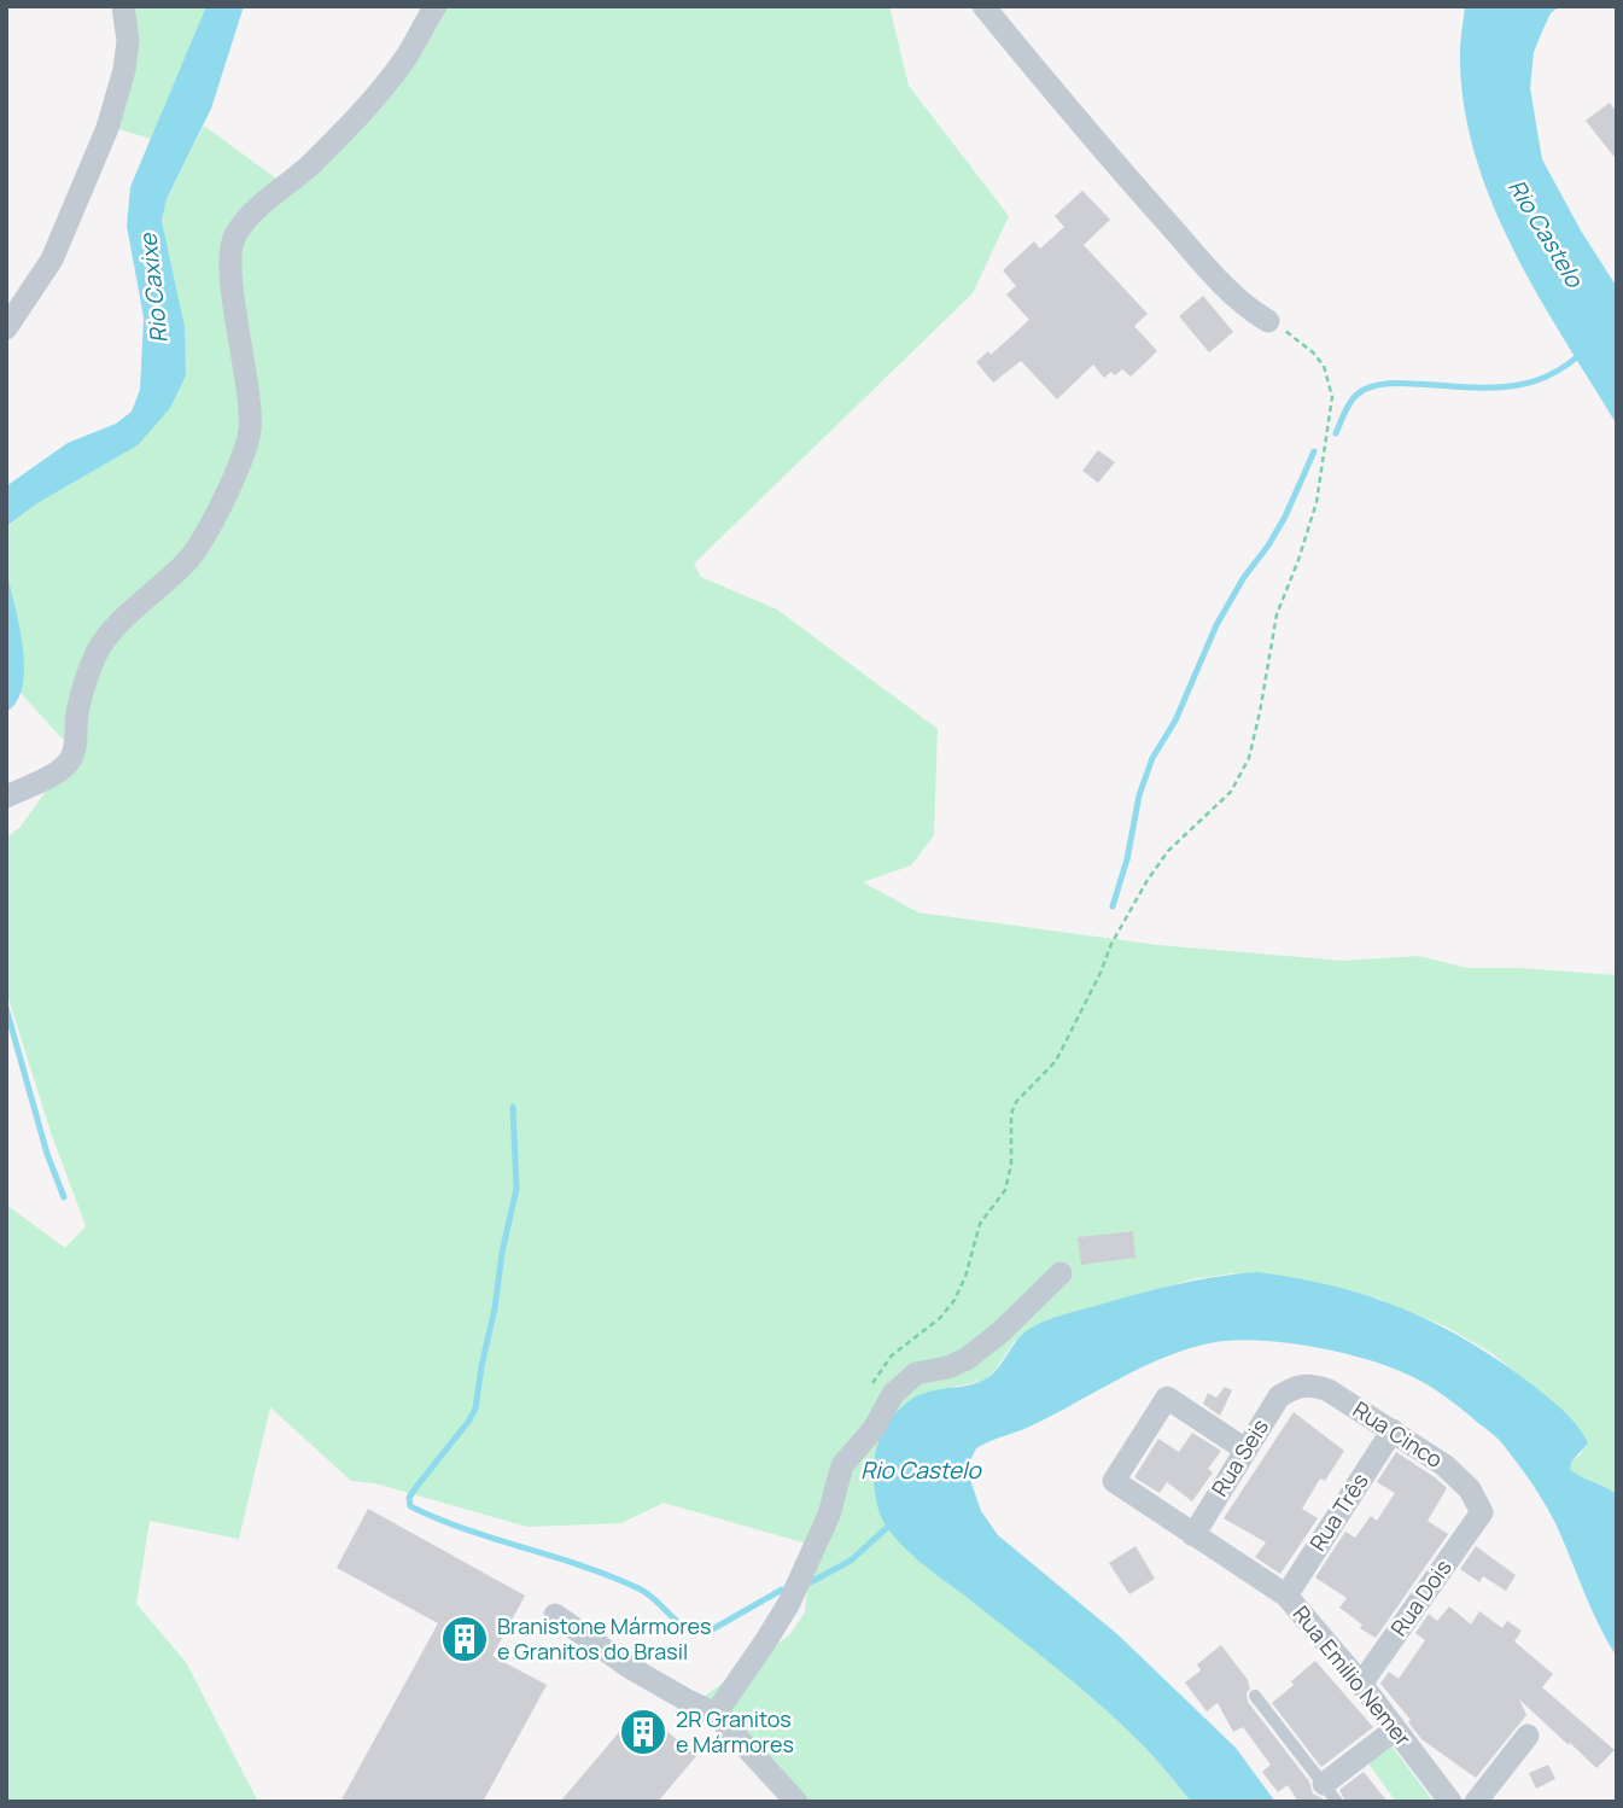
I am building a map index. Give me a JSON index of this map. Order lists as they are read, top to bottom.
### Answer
{
  "streets": {
    "street": [
      "Rua Cinco",
      "Rua Seis",
      "Rua Três",
      "Rua Dois",
      "Rua Emilio Nemer"
    ]
  },
  "crossings": [
    ["Rua Cinco", "Rua Seis"],
    ["Rua Cinco", "Rua Três"],
    ["Rua Cinco", "Rua Dois"],
    ["Rua Seis", "Rua Emilio Nemer"],
    ["Rua Três", "Rua Emilio Nemer"],
    ["Rua Dois", "Rua Emilio Nemer"]
  ],
  "water": ["Rio Castelo", "Rio Caxixe"],
  "places": {
    "building": ["Branistone Mármores e Granitos do Brasil", "2R Granitos e Mármores"]
  }
}
